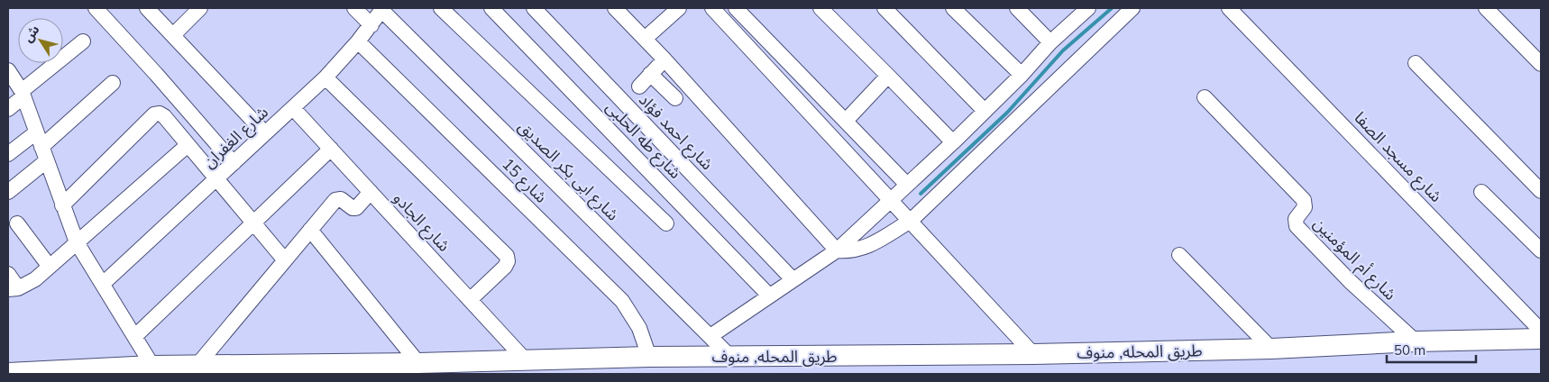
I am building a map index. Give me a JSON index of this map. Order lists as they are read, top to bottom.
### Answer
{
  "streets": {
    "main road": ["طريق المحله, منوف"],
    "street": [
      "شارع احمد فؤاد",
      "شارع الغفران",
      "شارع طه الحلبى",
      "شارع مسجد الصفا",
      "شارع ابى بكر الصديق",
      "شارع 15",
      "شارع الجادو",
      "شارع أم المؤمنين"
    ]
  },
  "crossings": [
    ["شارع الغفران", "شارع ابى بكر الصديق"],
    ["شارع الغفران", "شارع 15"],
    ["شارع الغفران", "شارع الجادو"],
    ["شارع ابى بكر الصديق", "طريق المحله, منوف"],
    ["شارع 15", "طريق المحله, منوف"],
    ["شارع الجادو", "طريق المحله, منوف"],
    ["شارع أم المؤمنين", "طريق المحله, منوف"]
  ],
  "scale_bar": "50 m",
  "north": "top left"
}
